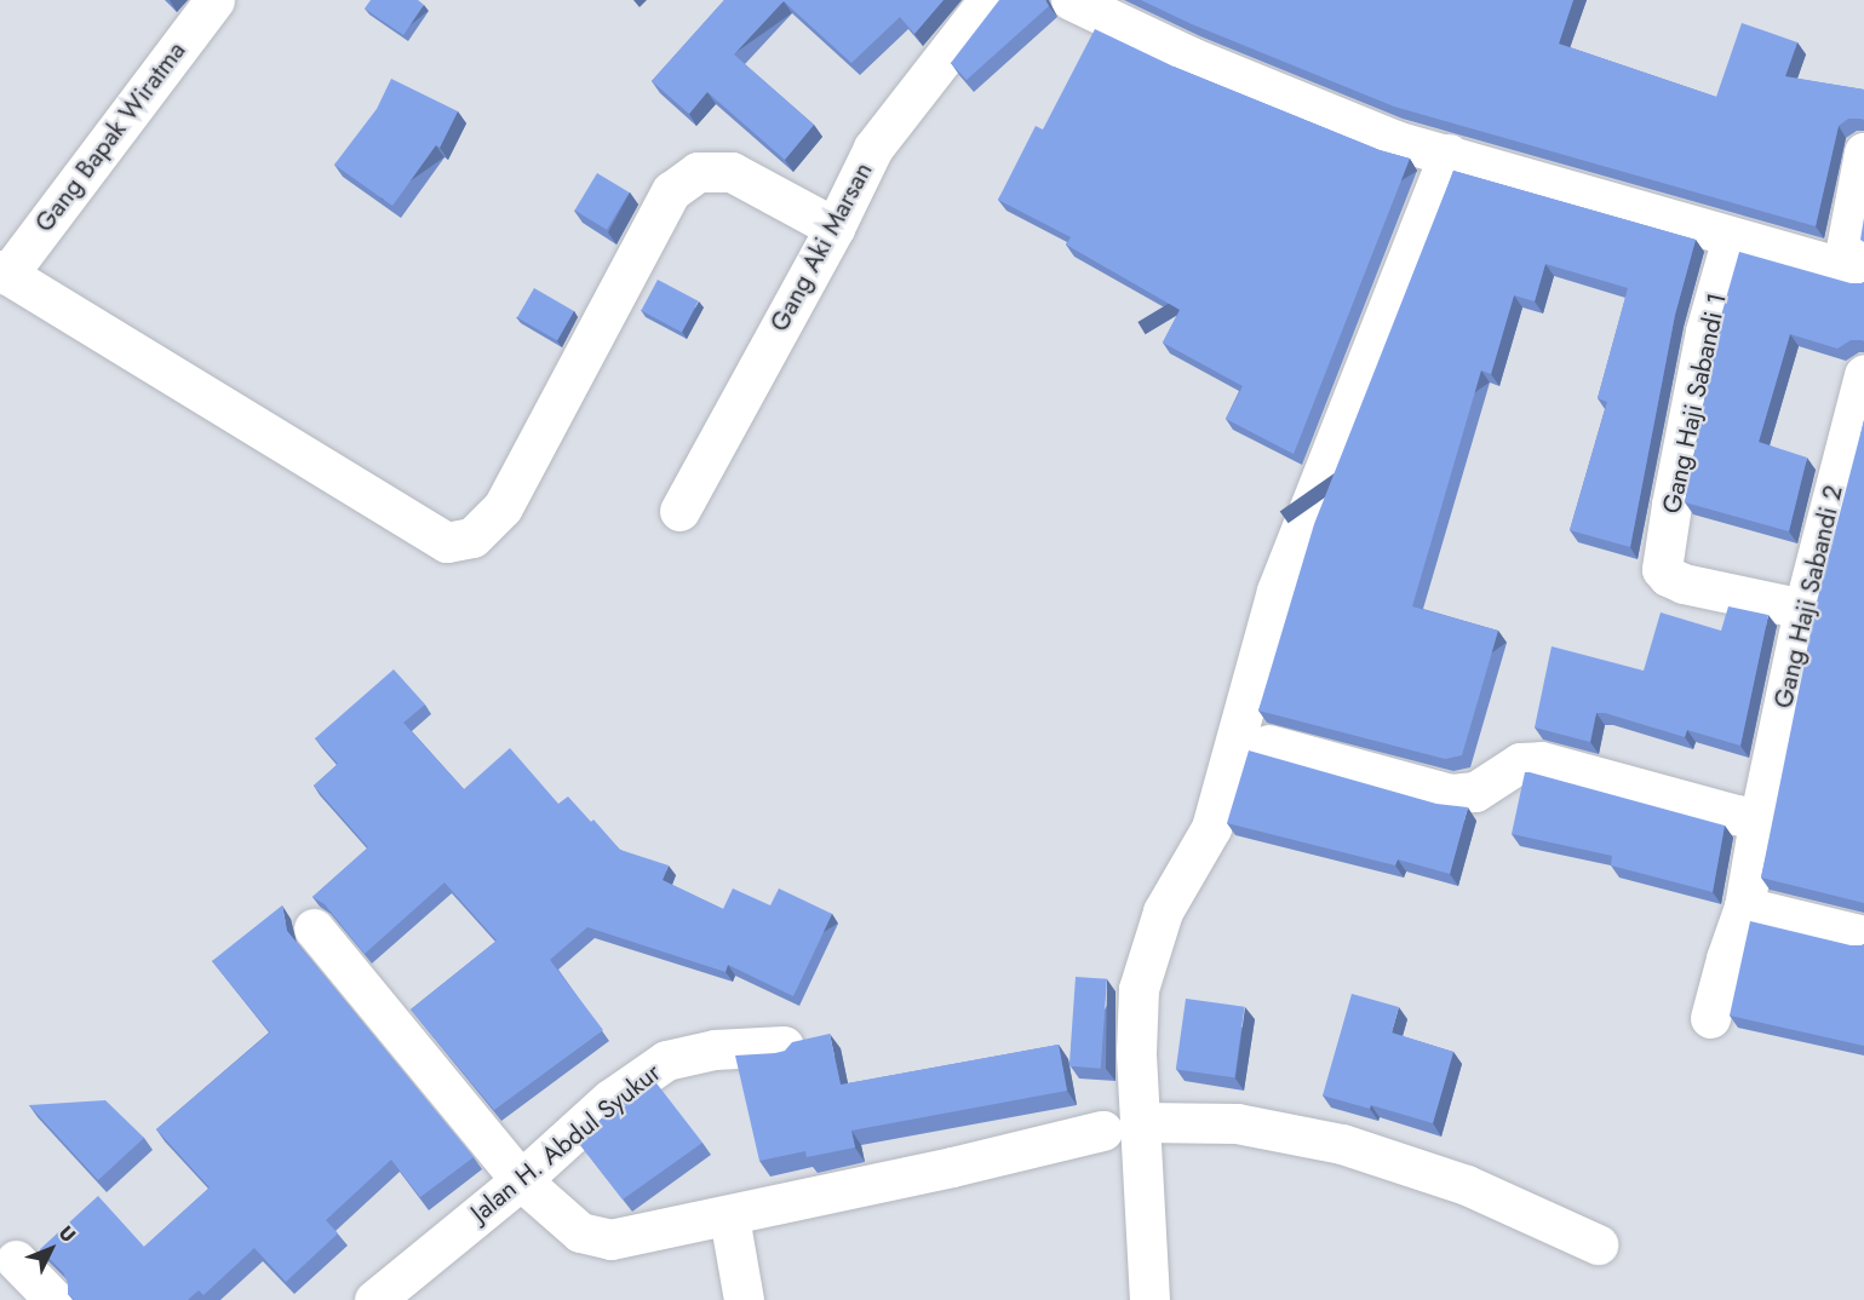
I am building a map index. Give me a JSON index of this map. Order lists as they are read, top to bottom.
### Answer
{
  "streets": {
    "street": [
      "Gang Bapak Wiratma",
      "Gang Aki Marsan",
      "Gang Haji Sabandi 1",
      "Gang Haji Sabandi 2",
      "Jalan H. Abdul Syukur"
    ]
  },
  "crossings": [
    ["Gang Haji Sabandi 1", "Gang Haji Sabandi 2"]
  ],
  "north": "top right"
}
